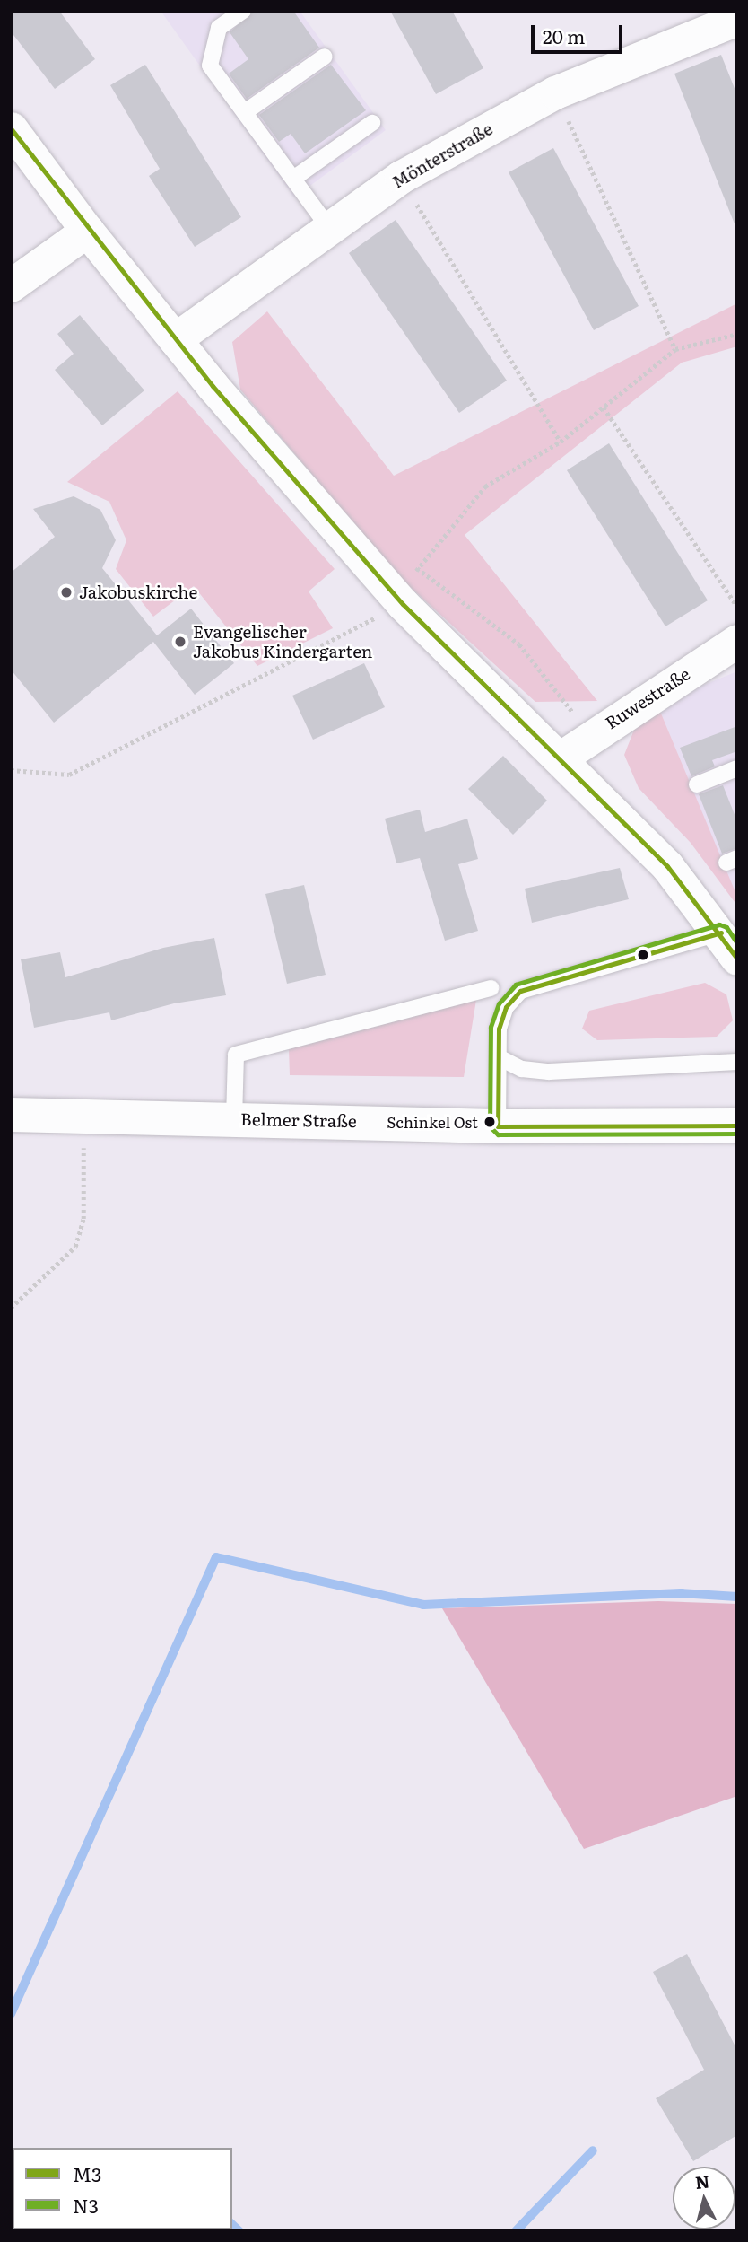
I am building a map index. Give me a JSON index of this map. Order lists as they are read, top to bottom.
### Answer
{
  "streets": {
    "street": ["Mönterstraße", "Ruwestraße", "Belmer Straße"]
  },
  "places": ["Jakobuskirche", "Evangelischer Jakobus Kindergarten", "Schinkel Ost"],
  "lines": ["transit line M3", "transit line N3"],
  "legend": ["M3", "N3"],
  "scale_bar": "20 m",
  "north": "top"
}
